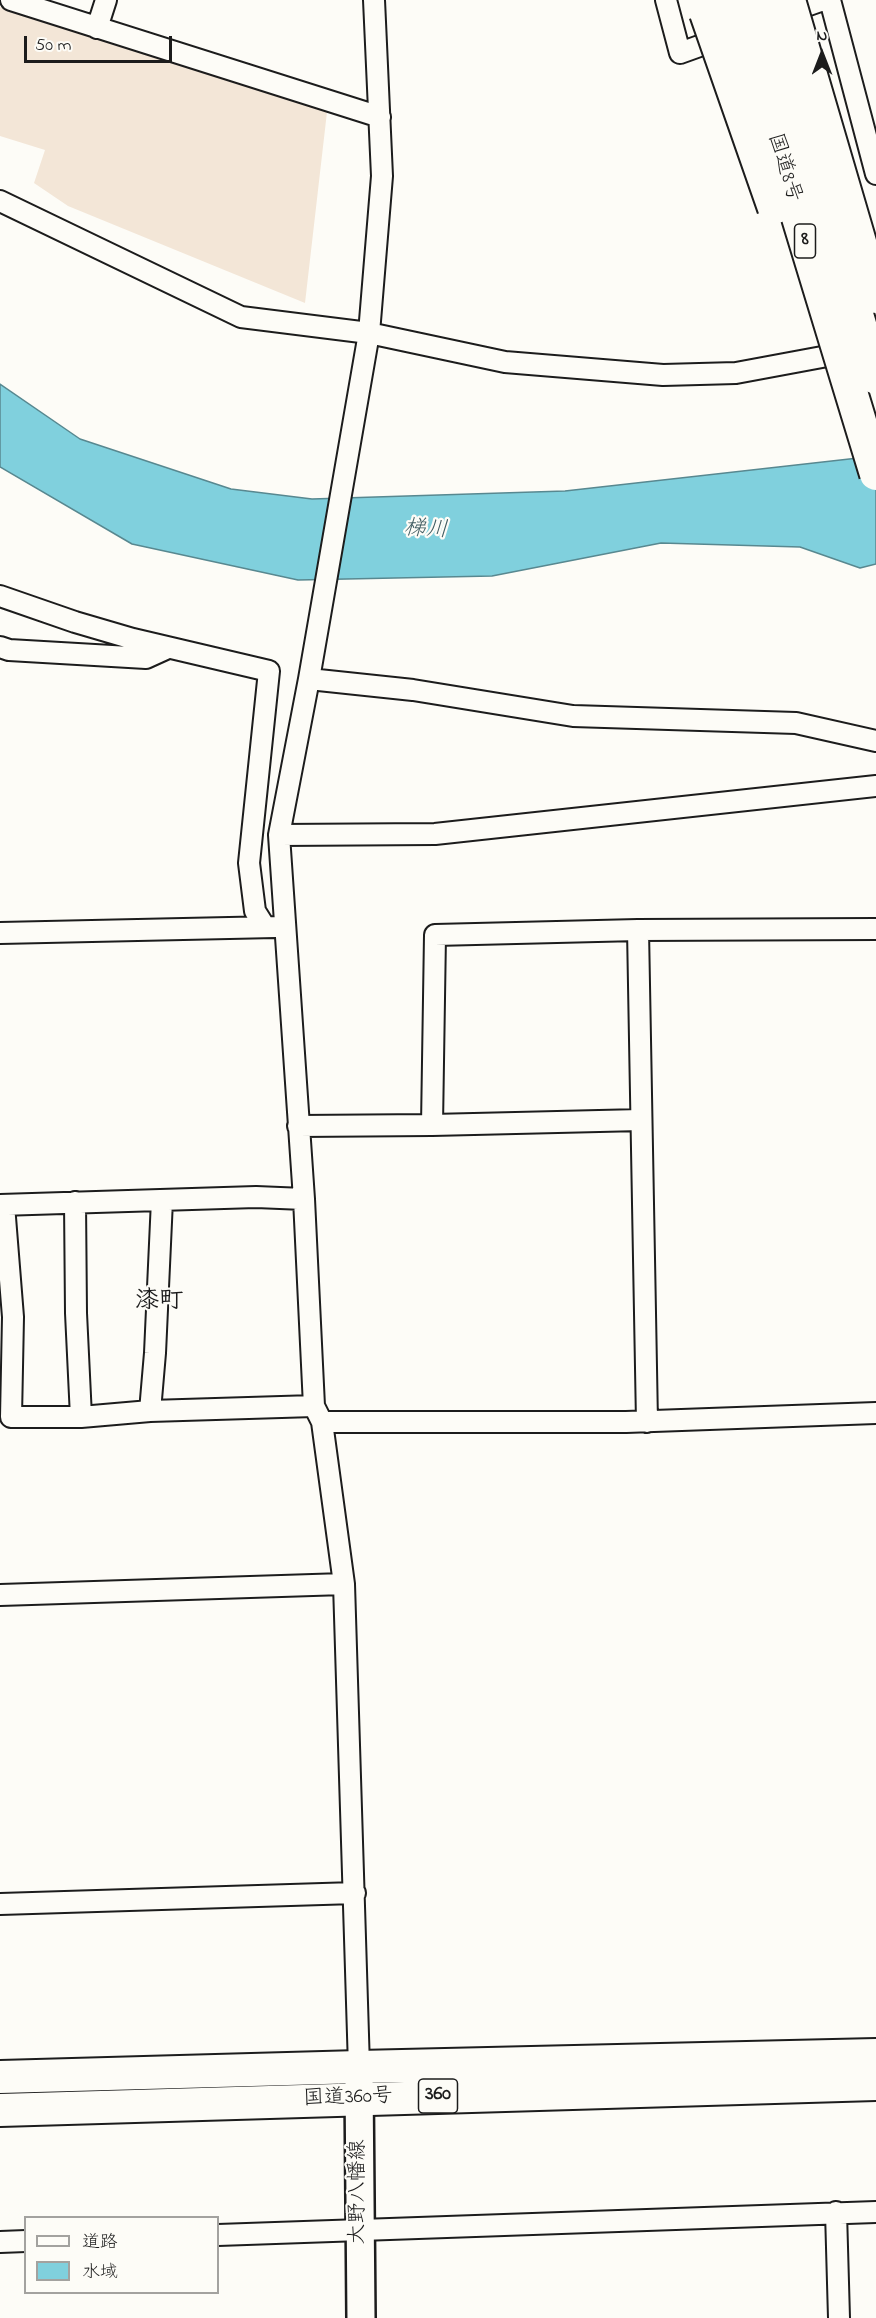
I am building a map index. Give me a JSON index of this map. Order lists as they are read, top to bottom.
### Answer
{
  "streets": {
    "highway": [
      "国道8号",
      "8",
      "360",
      "国道360号"
    ],
    "main road": ["大野八幡線"]
  },
  "crossings": [
    ["国道360号", "大野八幡線"]
  ],
  "districts": ["漆町"],
  "water": ["梯川"],
  "legend": ["道路", "水域"],
  "scale_bar": "50 m",
  "north": "top"
}
